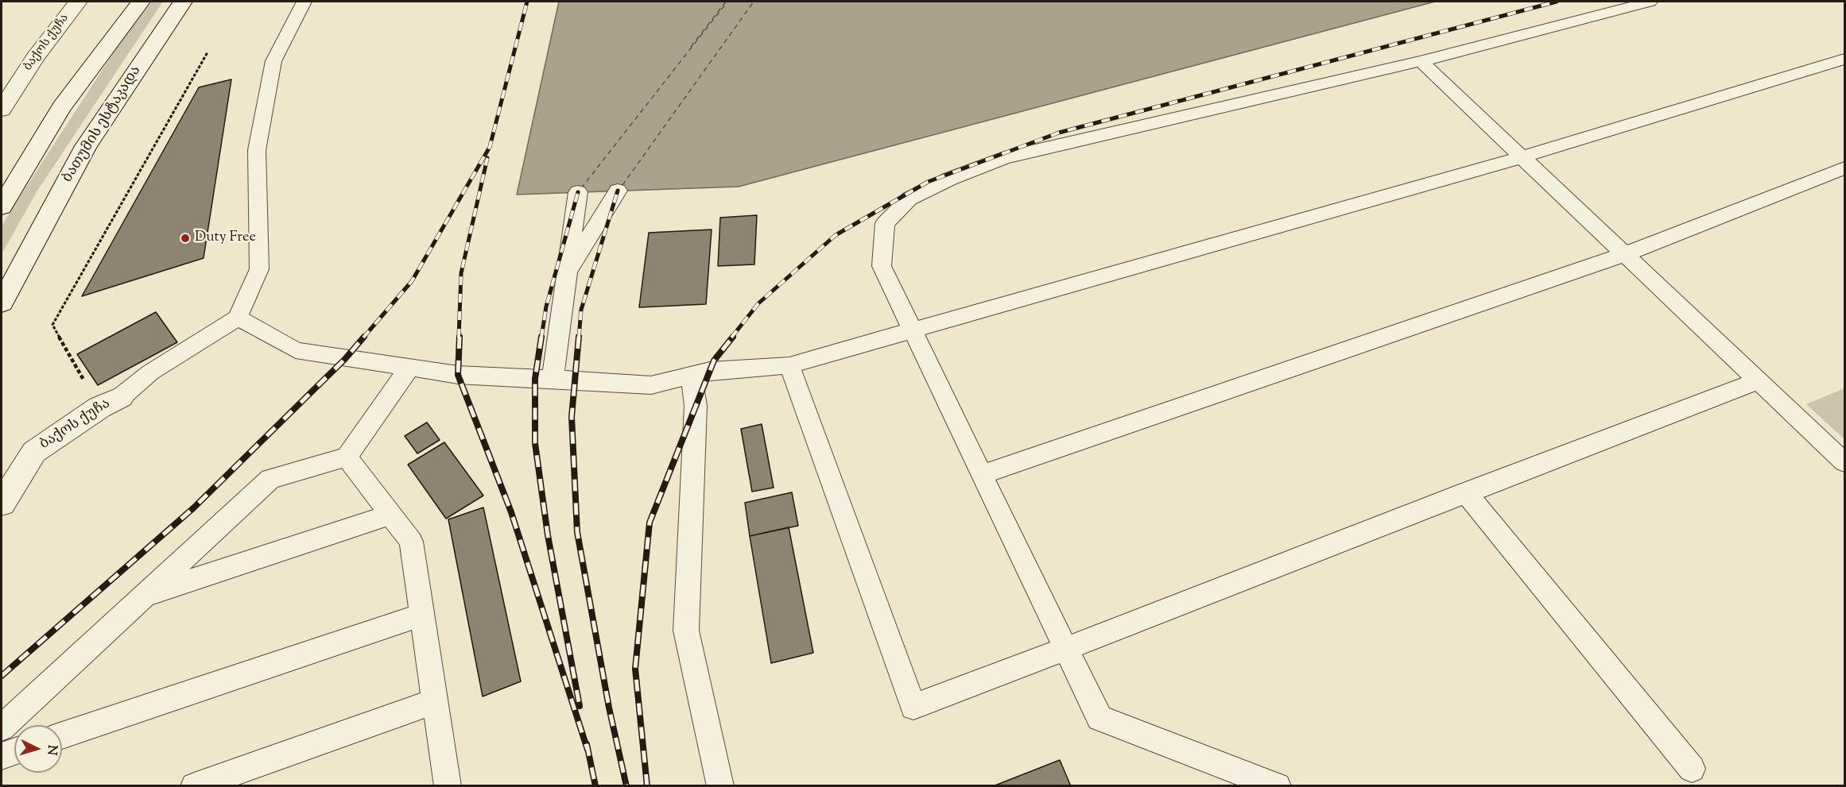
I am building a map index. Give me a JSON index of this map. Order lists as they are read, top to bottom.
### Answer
{
  "streets": {
    "main road": ["ბაქოს ქუჩა", "ბათუმის ესტაკადა"]
  },
  "places": ["Duty Free"],
  "north": "right"
}
